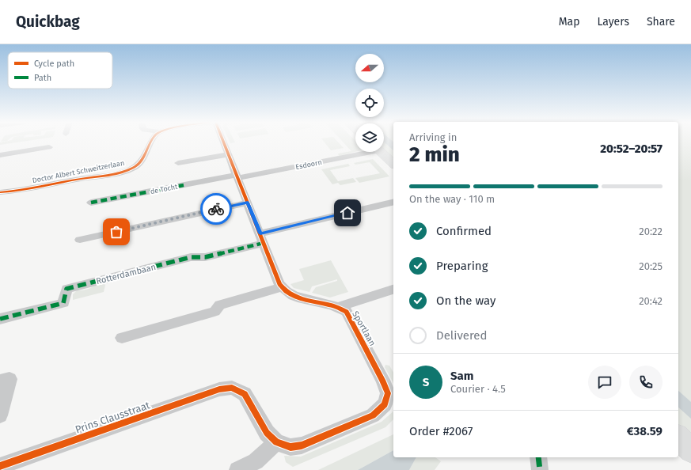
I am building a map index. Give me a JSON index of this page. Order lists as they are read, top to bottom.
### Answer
{
  "streets": {
    "street": [
      "Esdoorn",
      "Doctor Albert Schweitzerlaan",
      "de Tocht",
      "Rotterdambaan",
      "Sportlaan",
      "Prins Clausstraat"
    ]
  },
  "crossings": [
    ["Esdoorn", "de Tocht"],
    ["Sportlaan", "Prins Clausstraat"]
  ],
  "legend": ["Cycle path", "Path"],
  "north": "left",
  "page": {
    "header": "Quickbag",
    "nav": ["Map", "Layers", "Share"],
    "heading": ["2 min", "Arriving in", "20:52–20:57"],
    "panel": [
      "Sam",
      "Courier · 4.5",
      "Order #2067",
      "€38.59"
    ],
    "bar": "On the way · 110 m",
    "list": [
      ["Confirmed", "20:22"],
      ["Preparing", "20:25"],
      ["On the way", "20:42"],
      "Delivered"
    ],
    "round": "S"
  }
}
